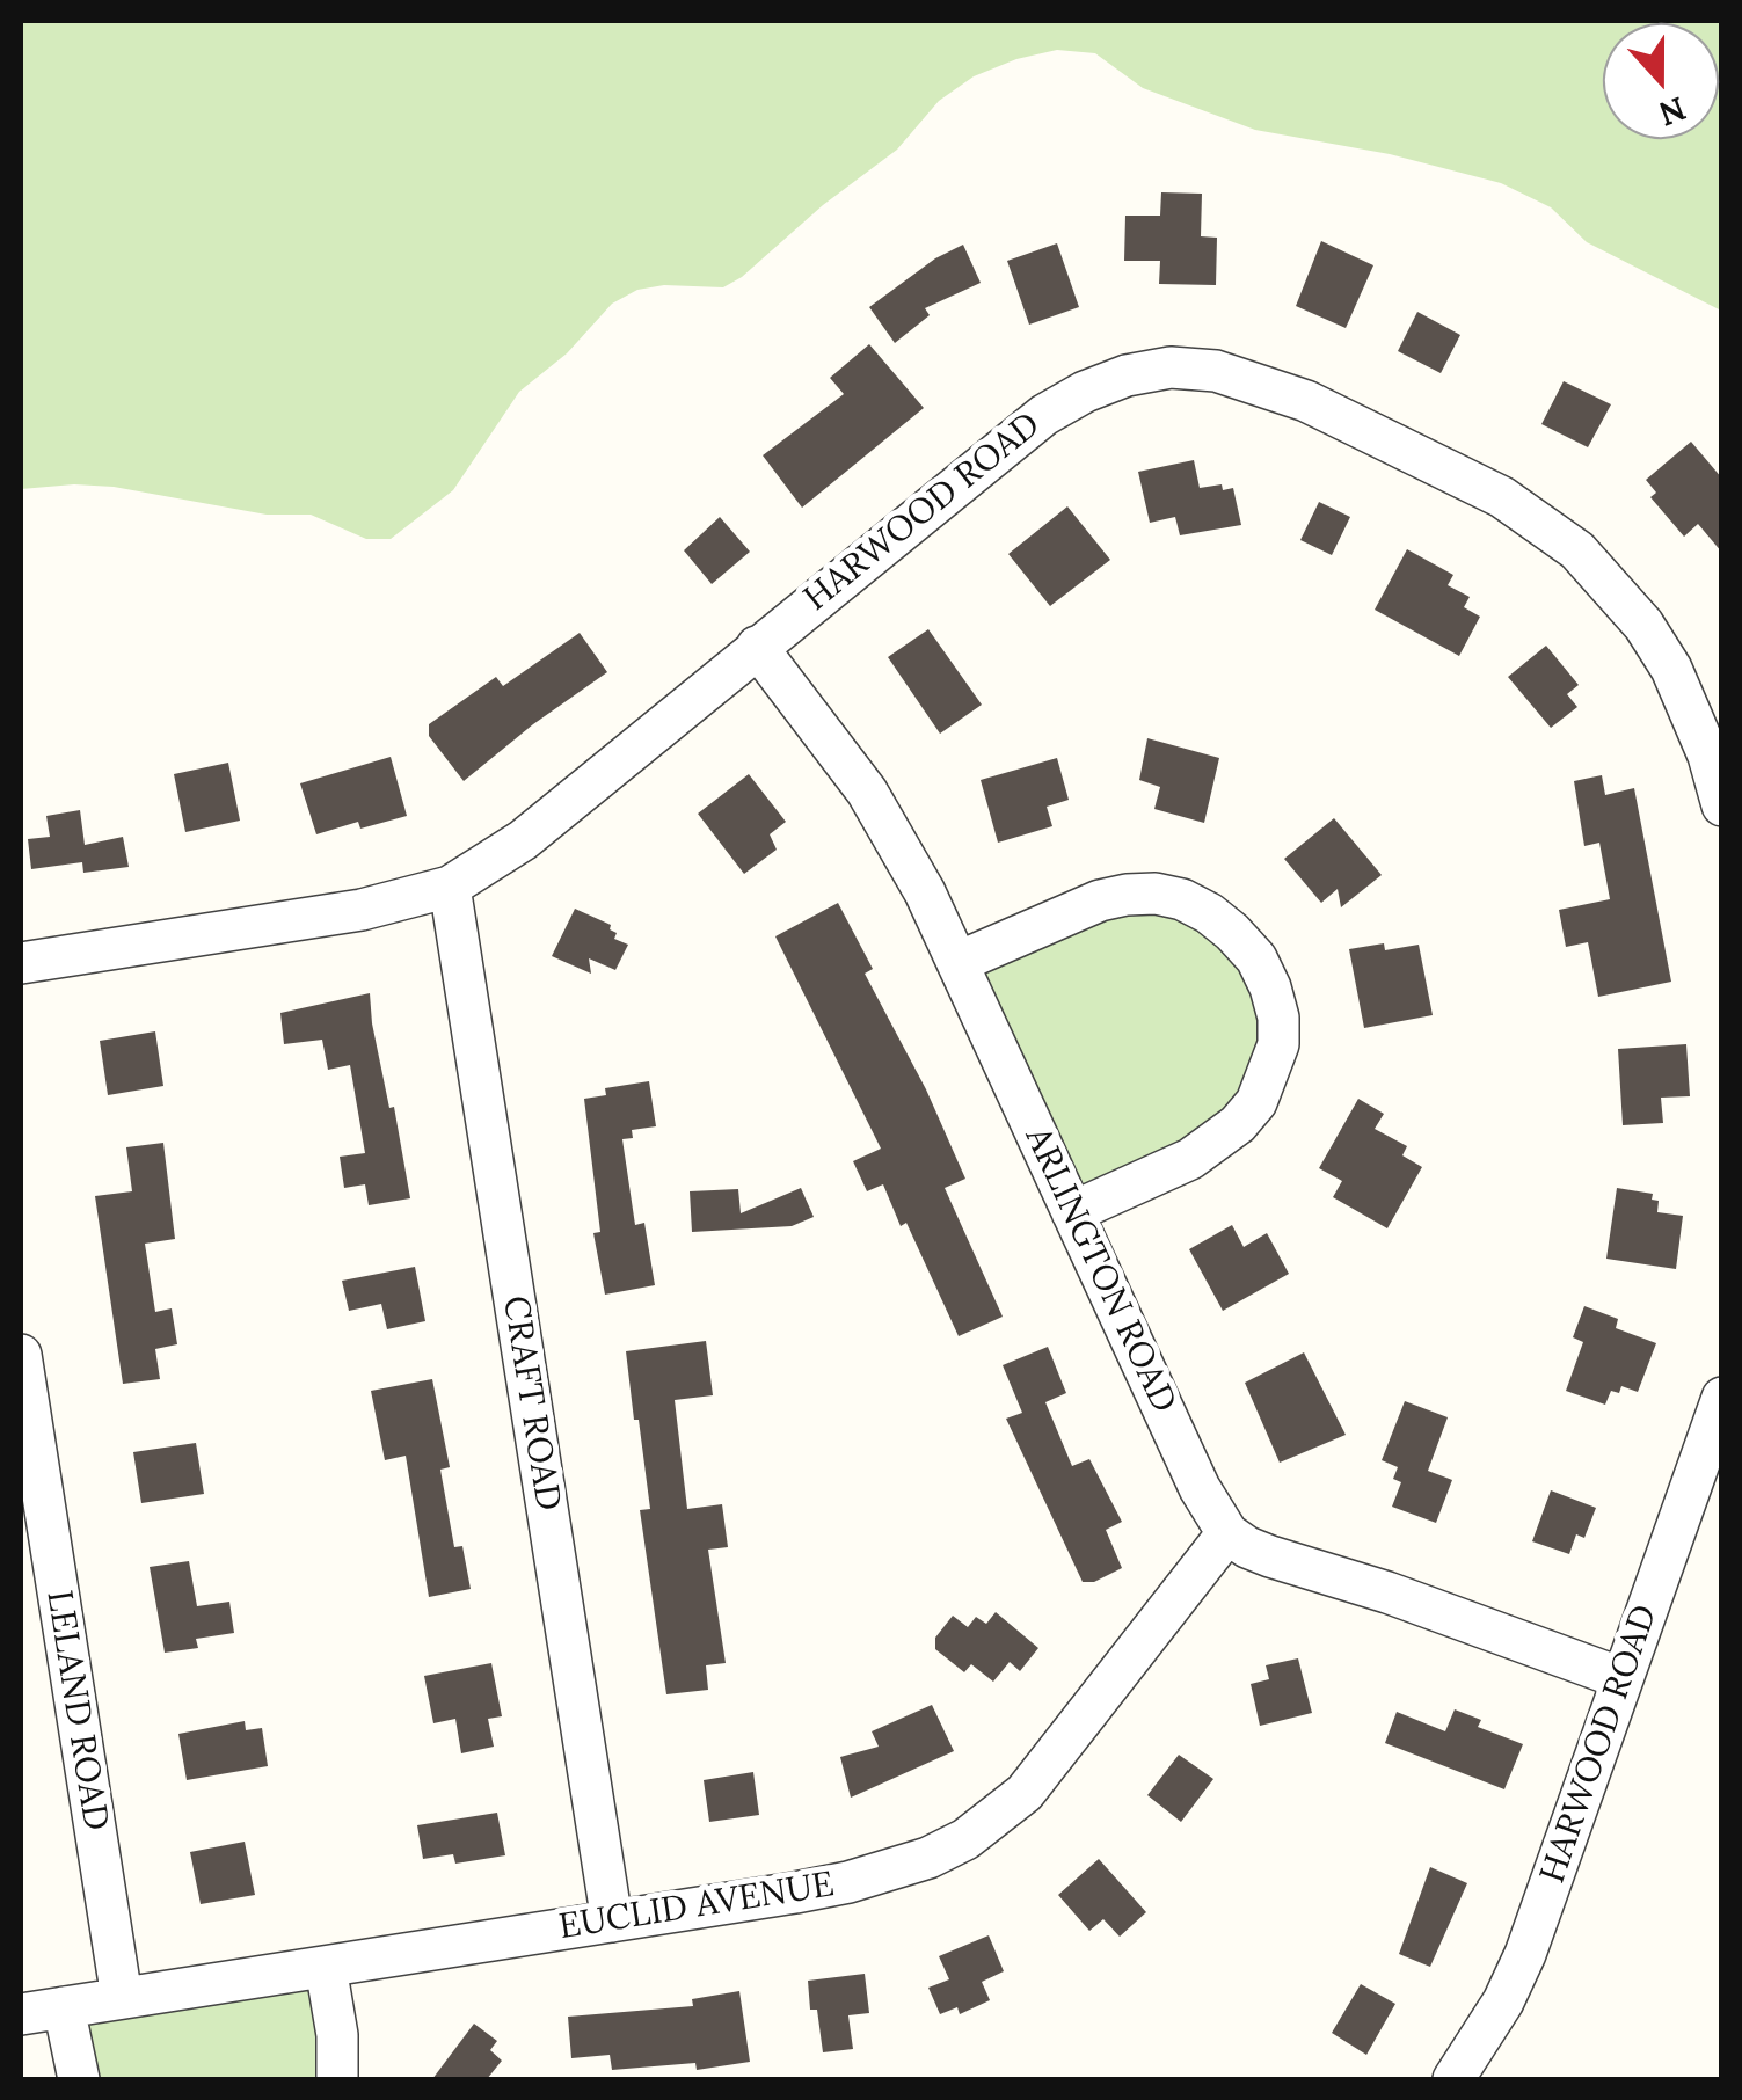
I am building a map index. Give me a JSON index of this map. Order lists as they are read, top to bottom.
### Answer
{
  "streets": {
    "street": [
      "HARWOOD ROAD",
      "ARLINGTON ROAD",
      "CRAFT ROAD",
      "LELAND ROAD",
      "EUCLID AVENUE"
    ]
  },
  "crossings": [
    ["HARWOOD ROAD", "ARLINGTON ROAD"],
    ["HARWOOD ROAD", "CRAFT ROAD"],
    ["ARLINGTON ROAD", "EUCLID AVENUE"],
    ["CRAFT ROAD", "EUCLID AVENUE"],
    ["LELAND ROAD", "EUCLID AVENUE"]
  ],
  "north": "bottom"
}
